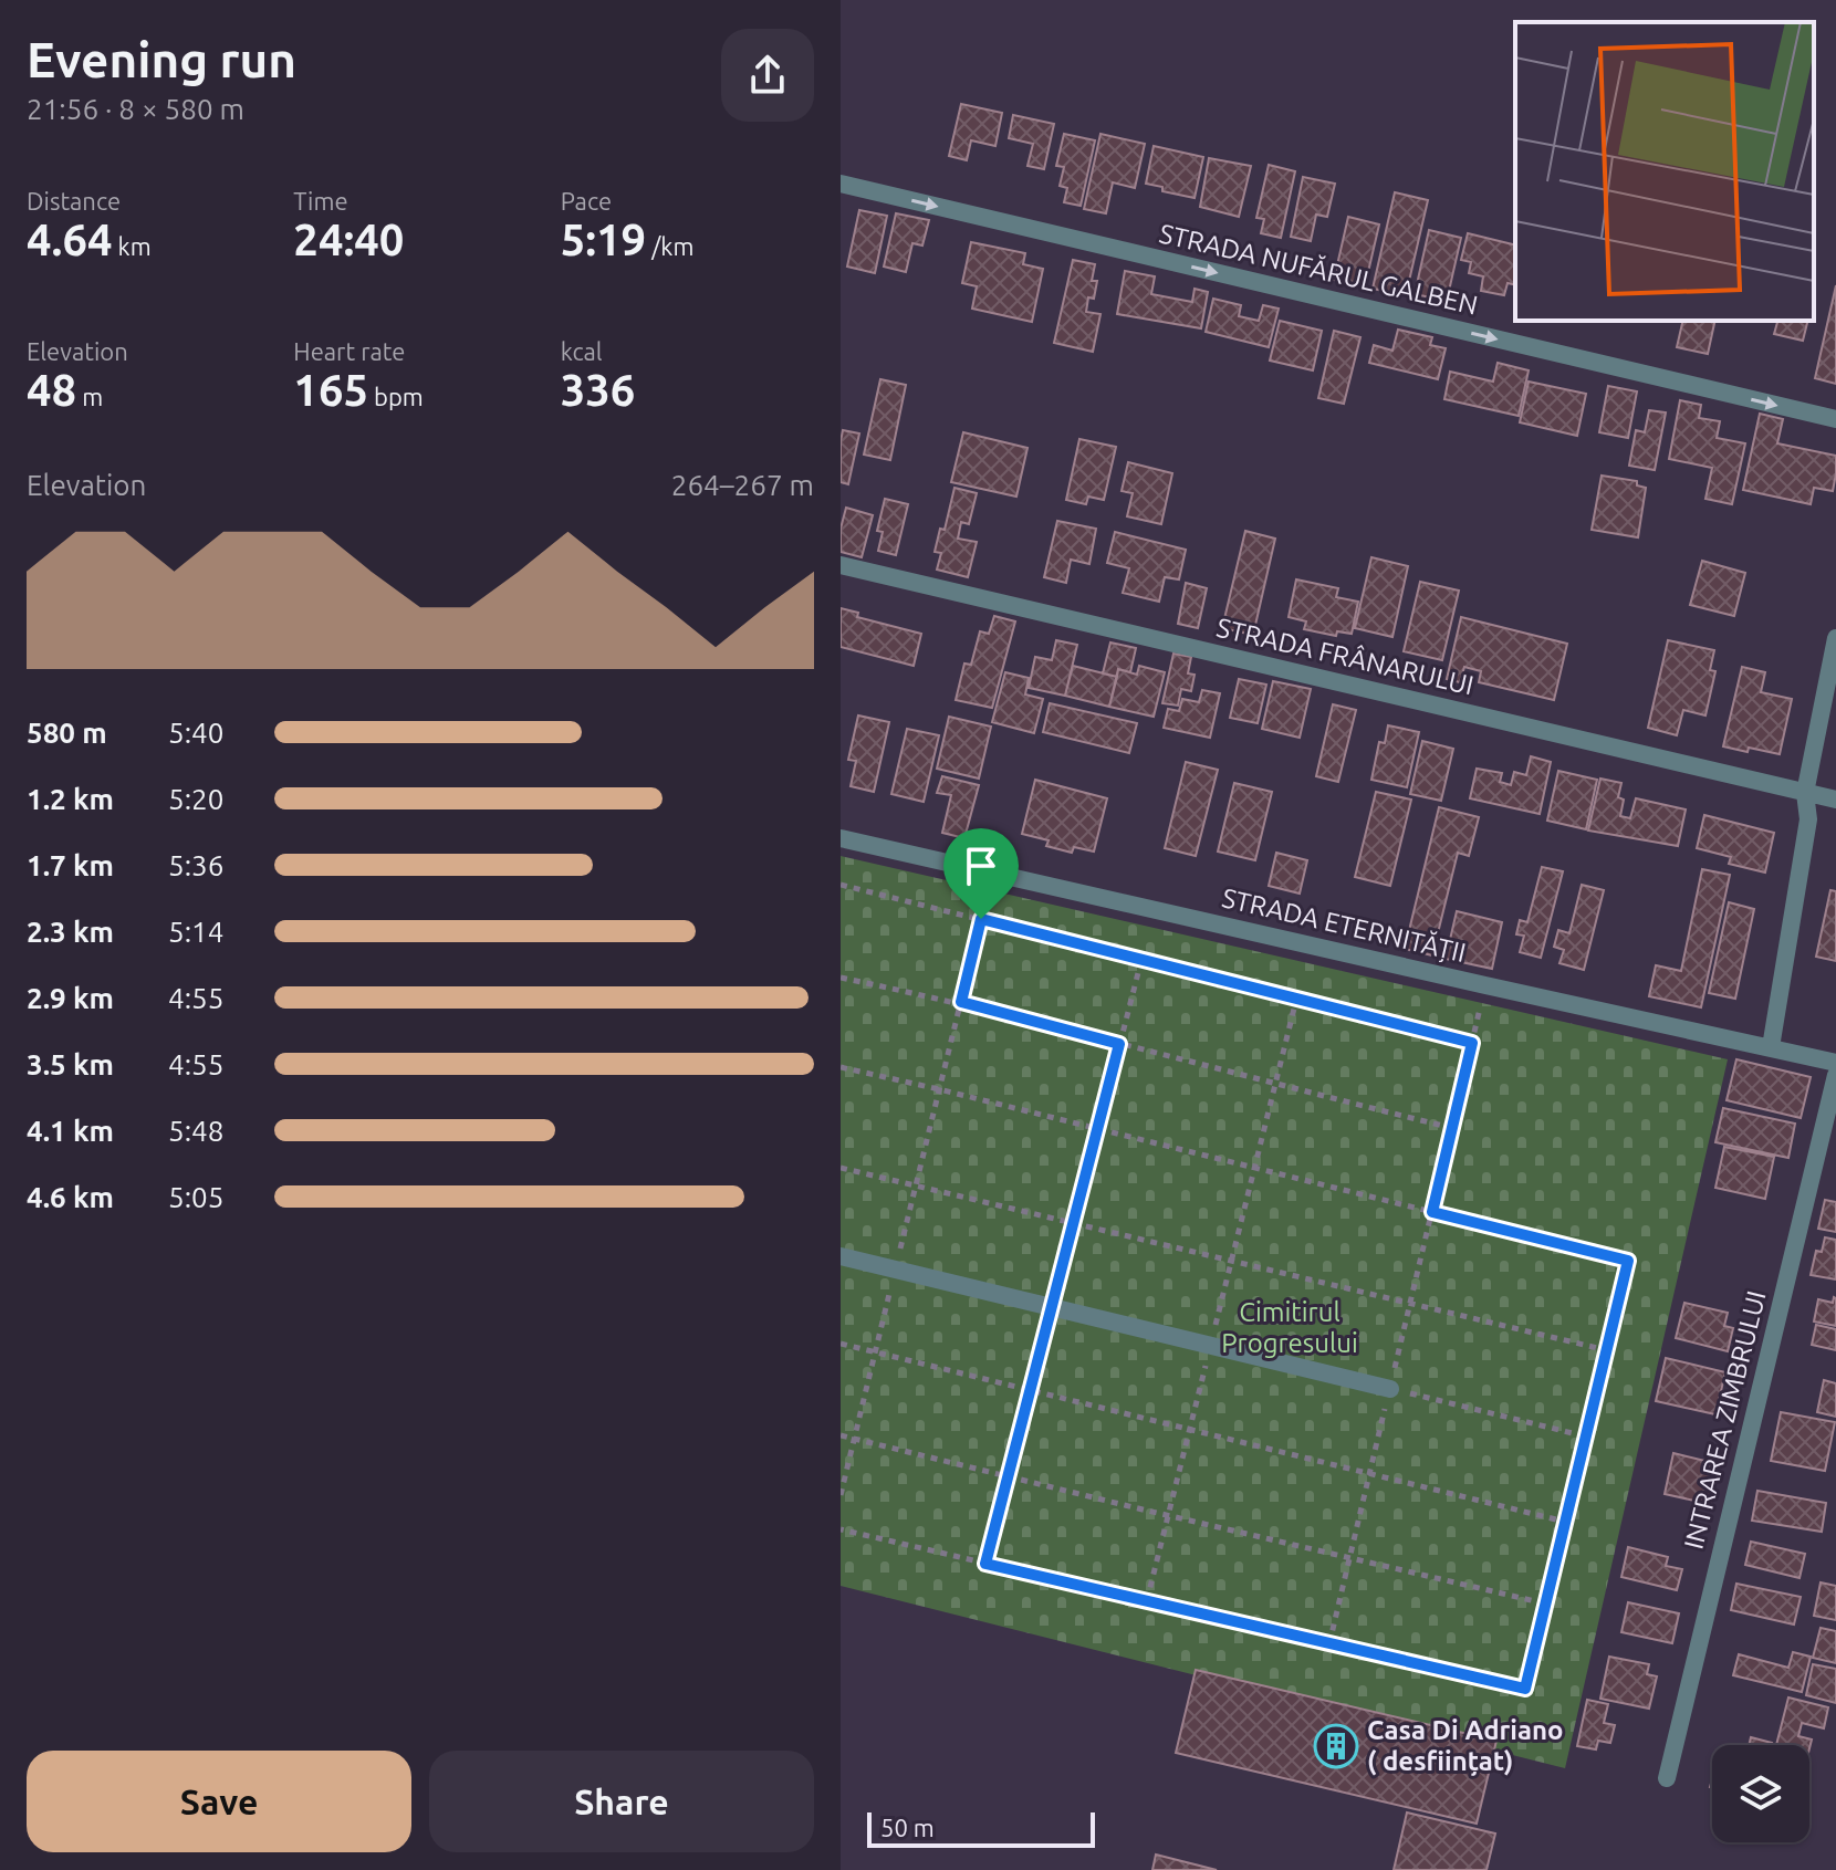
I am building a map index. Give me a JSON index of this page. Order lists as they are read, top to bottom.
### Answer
{
  "streets": {
    "street": [
      "STRADA NUFĂRUL GALBEN",
      "STRADA FRÂNARULUI",
      "STRADA ETERNITĂȚII",
      "INTRAREA ZIMBRULUI"
    ]
  },
  "one_way": ["STRADA NUFĂRUL GALBEN"],
  "parks": ["Cimitirul Progresului"],
  "places": {
    "building": ["Casa Di Adriano ( desființat)"]
  },
  "scale_bar": "50 m",
  "page": {
    "heading": ["Evening run", "21:56 · 8 × 580 m"],
    "stats": [
      ["Distance", "4.64 km"],
      ["Time", "24:40"],
      ["Pace", "5:19 /km"],
      ["Elevation", "48 m"],
      ["Heart rate", "165 bpm"],
      ["kcal", "336"]
    ],
    "chart": ["Elevation", "264–267 m"],
    "list": [
      {
        "name": "580 m",
        "note": "5:40"
      },
      {
        "name": "1.2 km",
        "note": "5:20"
      },
      {
        "name": "1.7 km",
        "note": "5:36"
      },
      {
        "name": "2.3 km",
        "note": "5:14"
      },
      {
        "name": "2.9 km",
        "note": "4:55"
      },
      {
        "name": "3.5 km",
        "note": "4:55"
      },
      {
        "name": "4.1 km",
        "note": "5:48"
      },
      {
        "name": "4.6 km",
        "note": "5:05"
      }
    ],
    "buttons": ["Save", "Share"],
    "scale": "50 m"
  }
}
